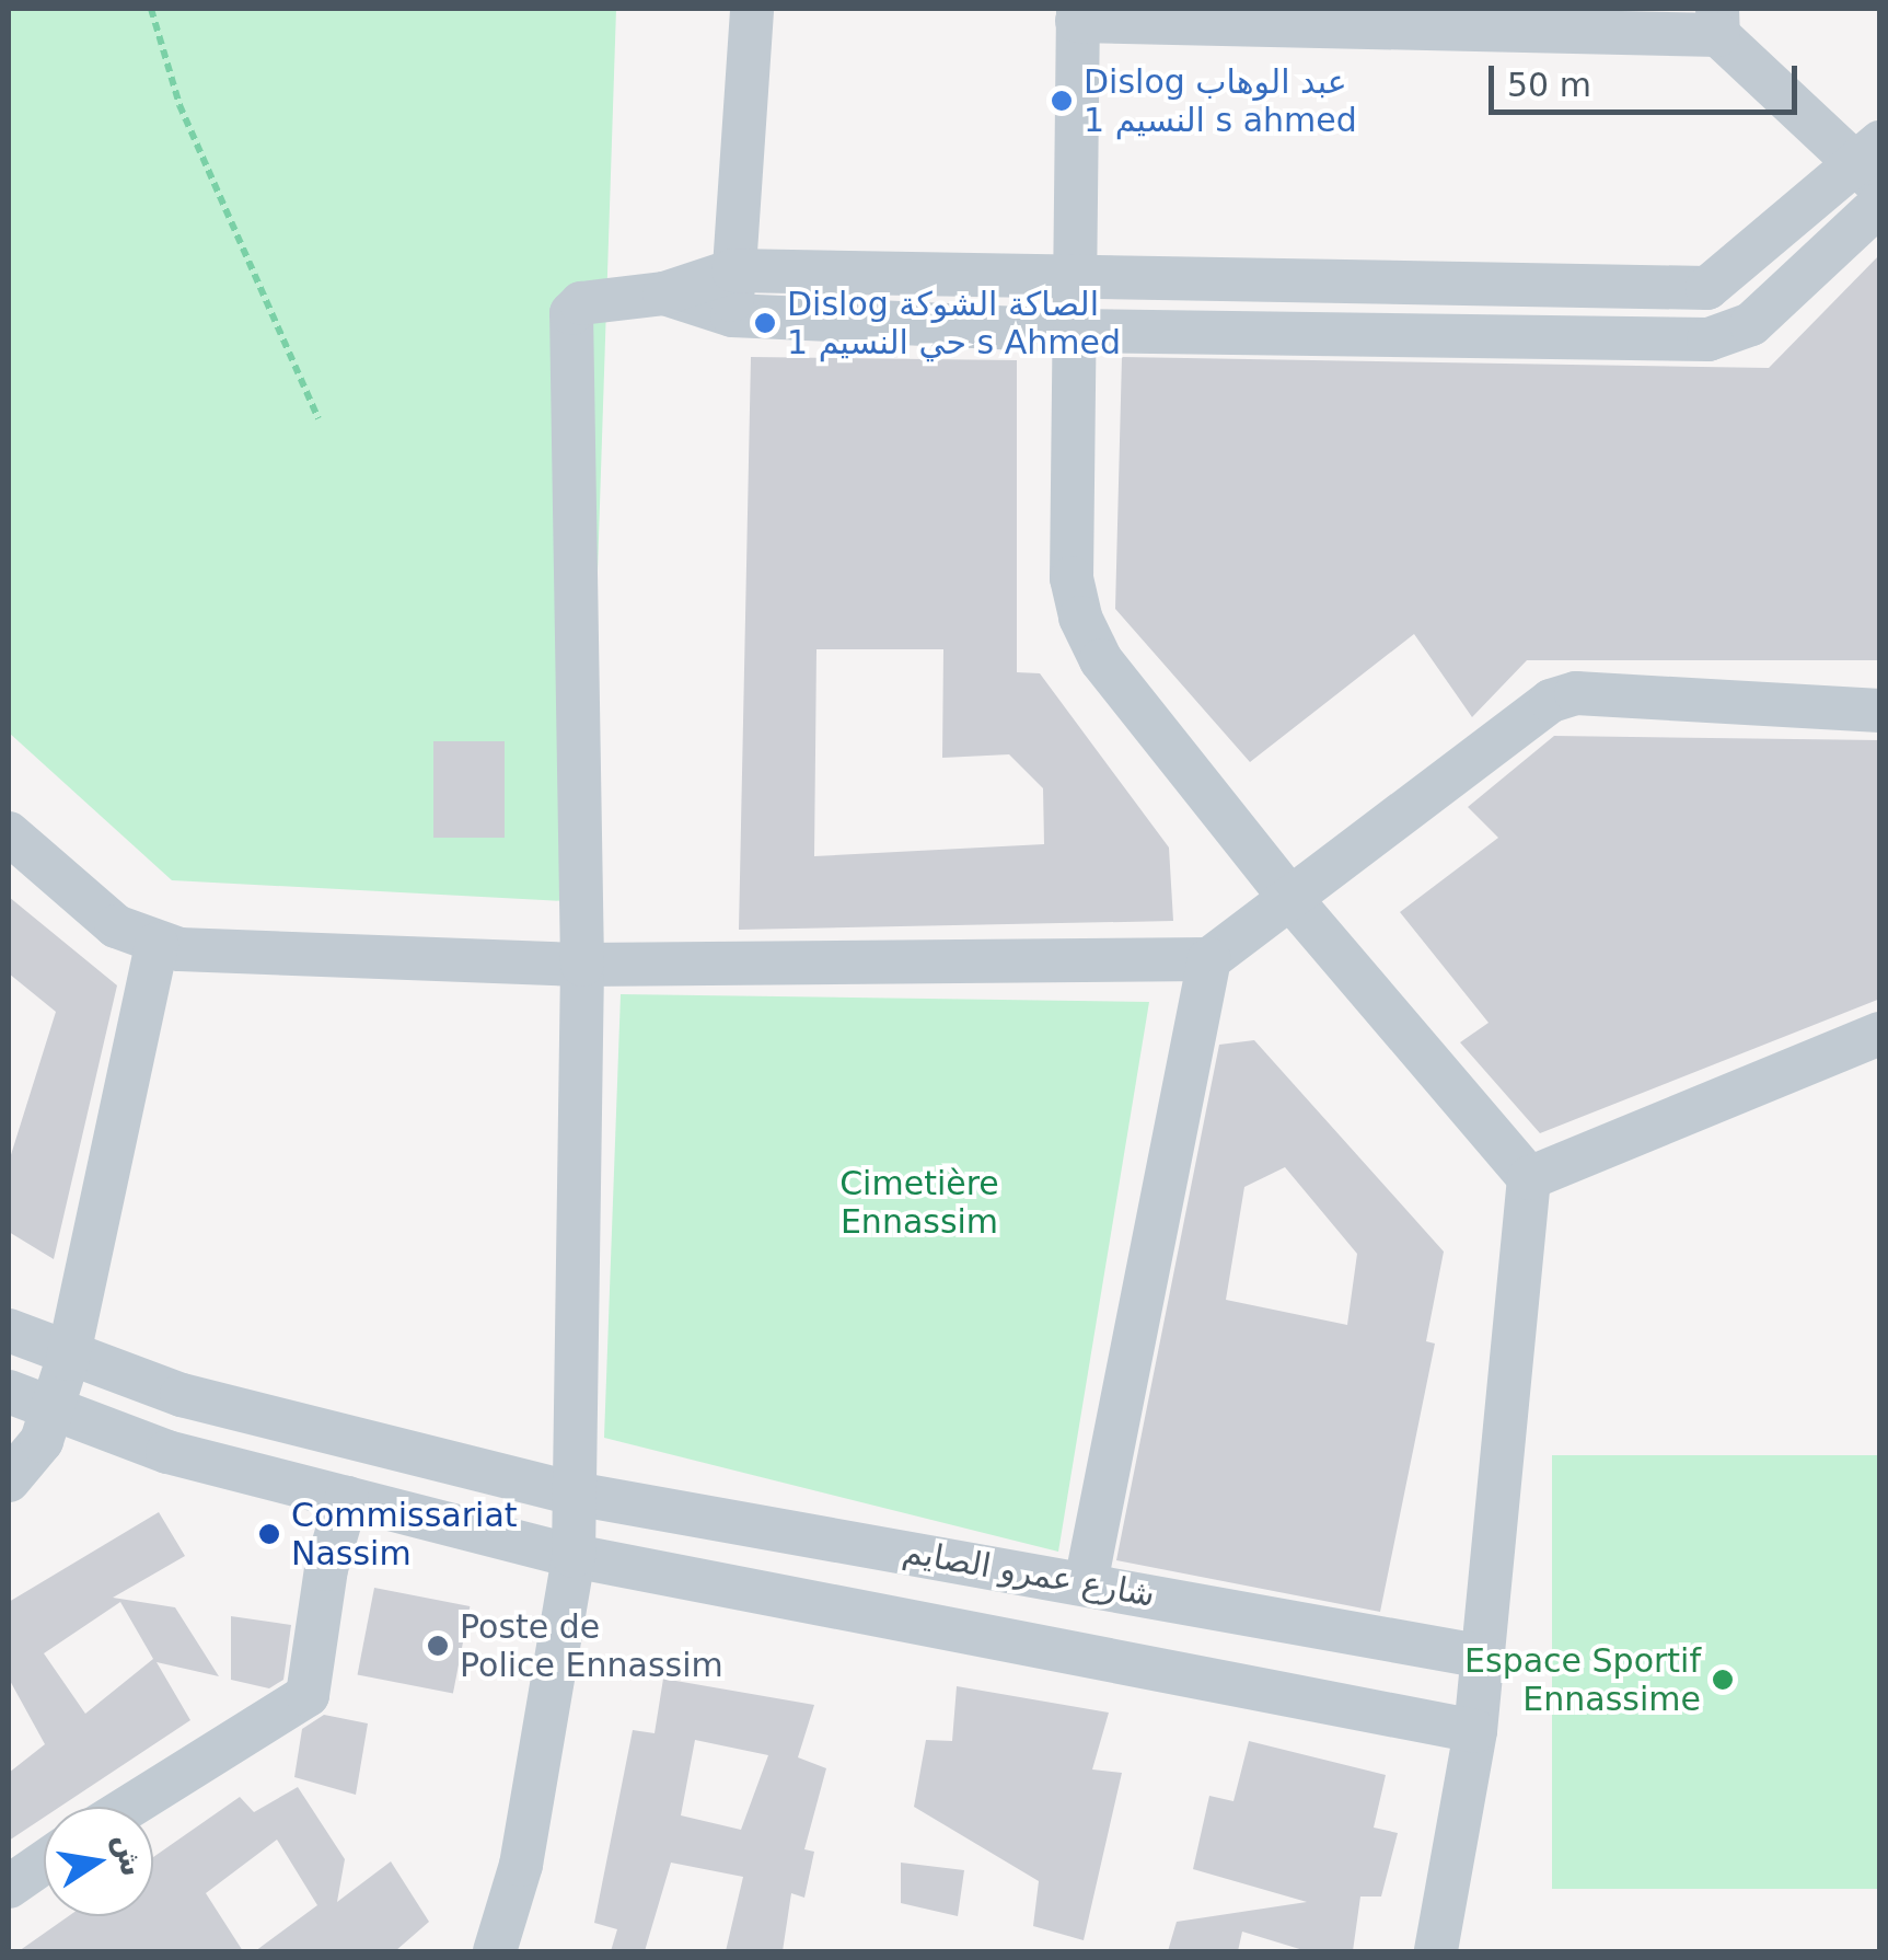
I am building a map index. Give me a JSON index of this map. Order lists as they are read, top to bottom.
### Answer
{
  "streets": {
    "street": ["شارع عمرو الصايم"]
  },
  "parks": ["Cimetière Ennassim"],
  "places": [
    "Dislog عبد الوهاب النسيم 1 s ahmed",
    "Dislog الصاكة الشوكة حي النسيم 1 s Ahmed",
    "Commissariat Nassim",
    "Poste de Police Ennassim",
    "Espace Sportif Ennassime"
  ],
  "scale_bar": "50 m",
  "north": "right"
}
